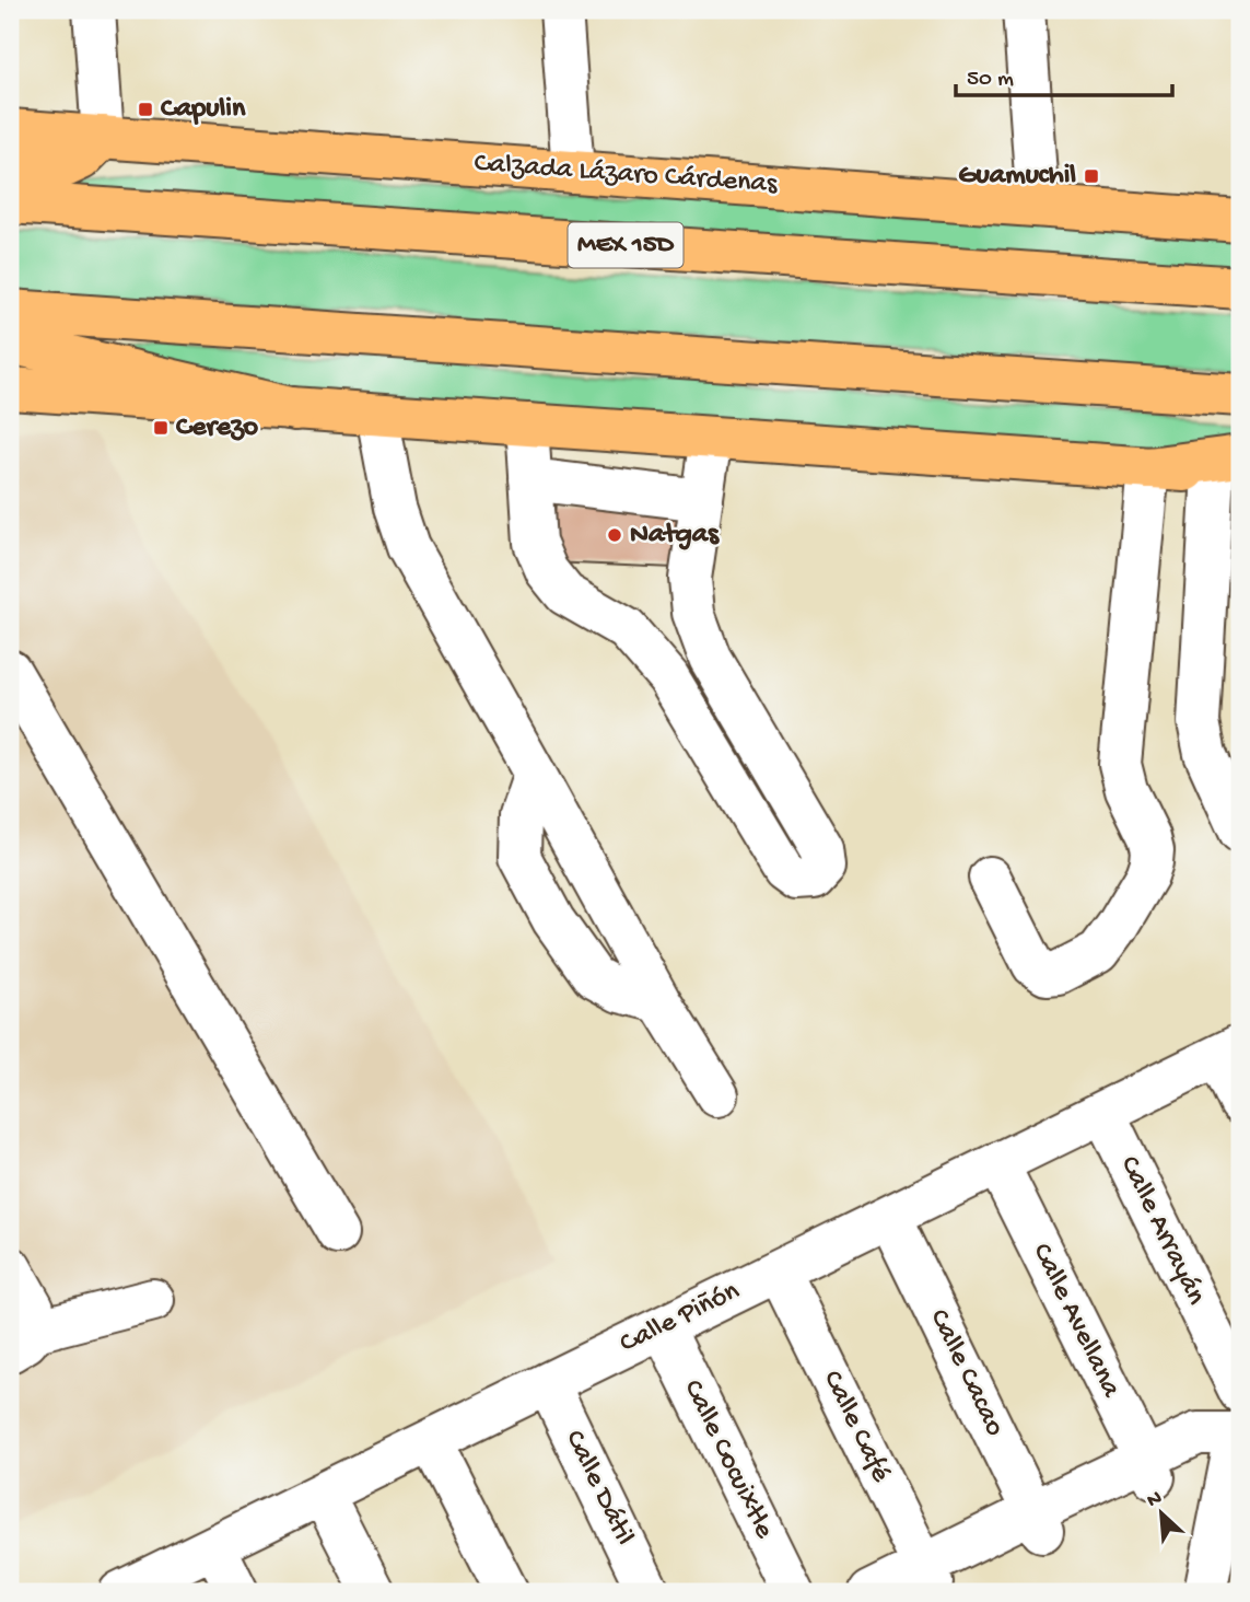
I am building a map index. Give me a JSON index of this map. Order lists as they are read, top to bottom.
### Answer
{
  "streets": {
    "main road": ["Calzada Lázaro Cárdenas", "MEX 15D"],
    "street": [
      "Calle Arrayán",
      "Calle Piñón",
      "Calle Avellana",
      "Calle Cacao",
      "Calle Café",
      "Calle Cocuixtle",
      "Calle Dátil"
    ]
  },
  "crossings": [
    ["Calle Arrayán", "Calle Piñón"],
    ["Calle Piñón", "Calle Avellana"],
    ["Calle Piñón", "Calle Cacao"],
    ["Calle Piñón", "Calle Café"],
    ["Calle Piñón", "Calle Cocuixtle"],
    ["Calle Piñón", "Calle Dátil"]
  ],
  "places": {
    "transit": ["Capulin", "Guamuchil", "Cerezo"],
    "other": ["Natgas"]
  },
  "scale_bar": "50 m",
  "north": "top left"
}
